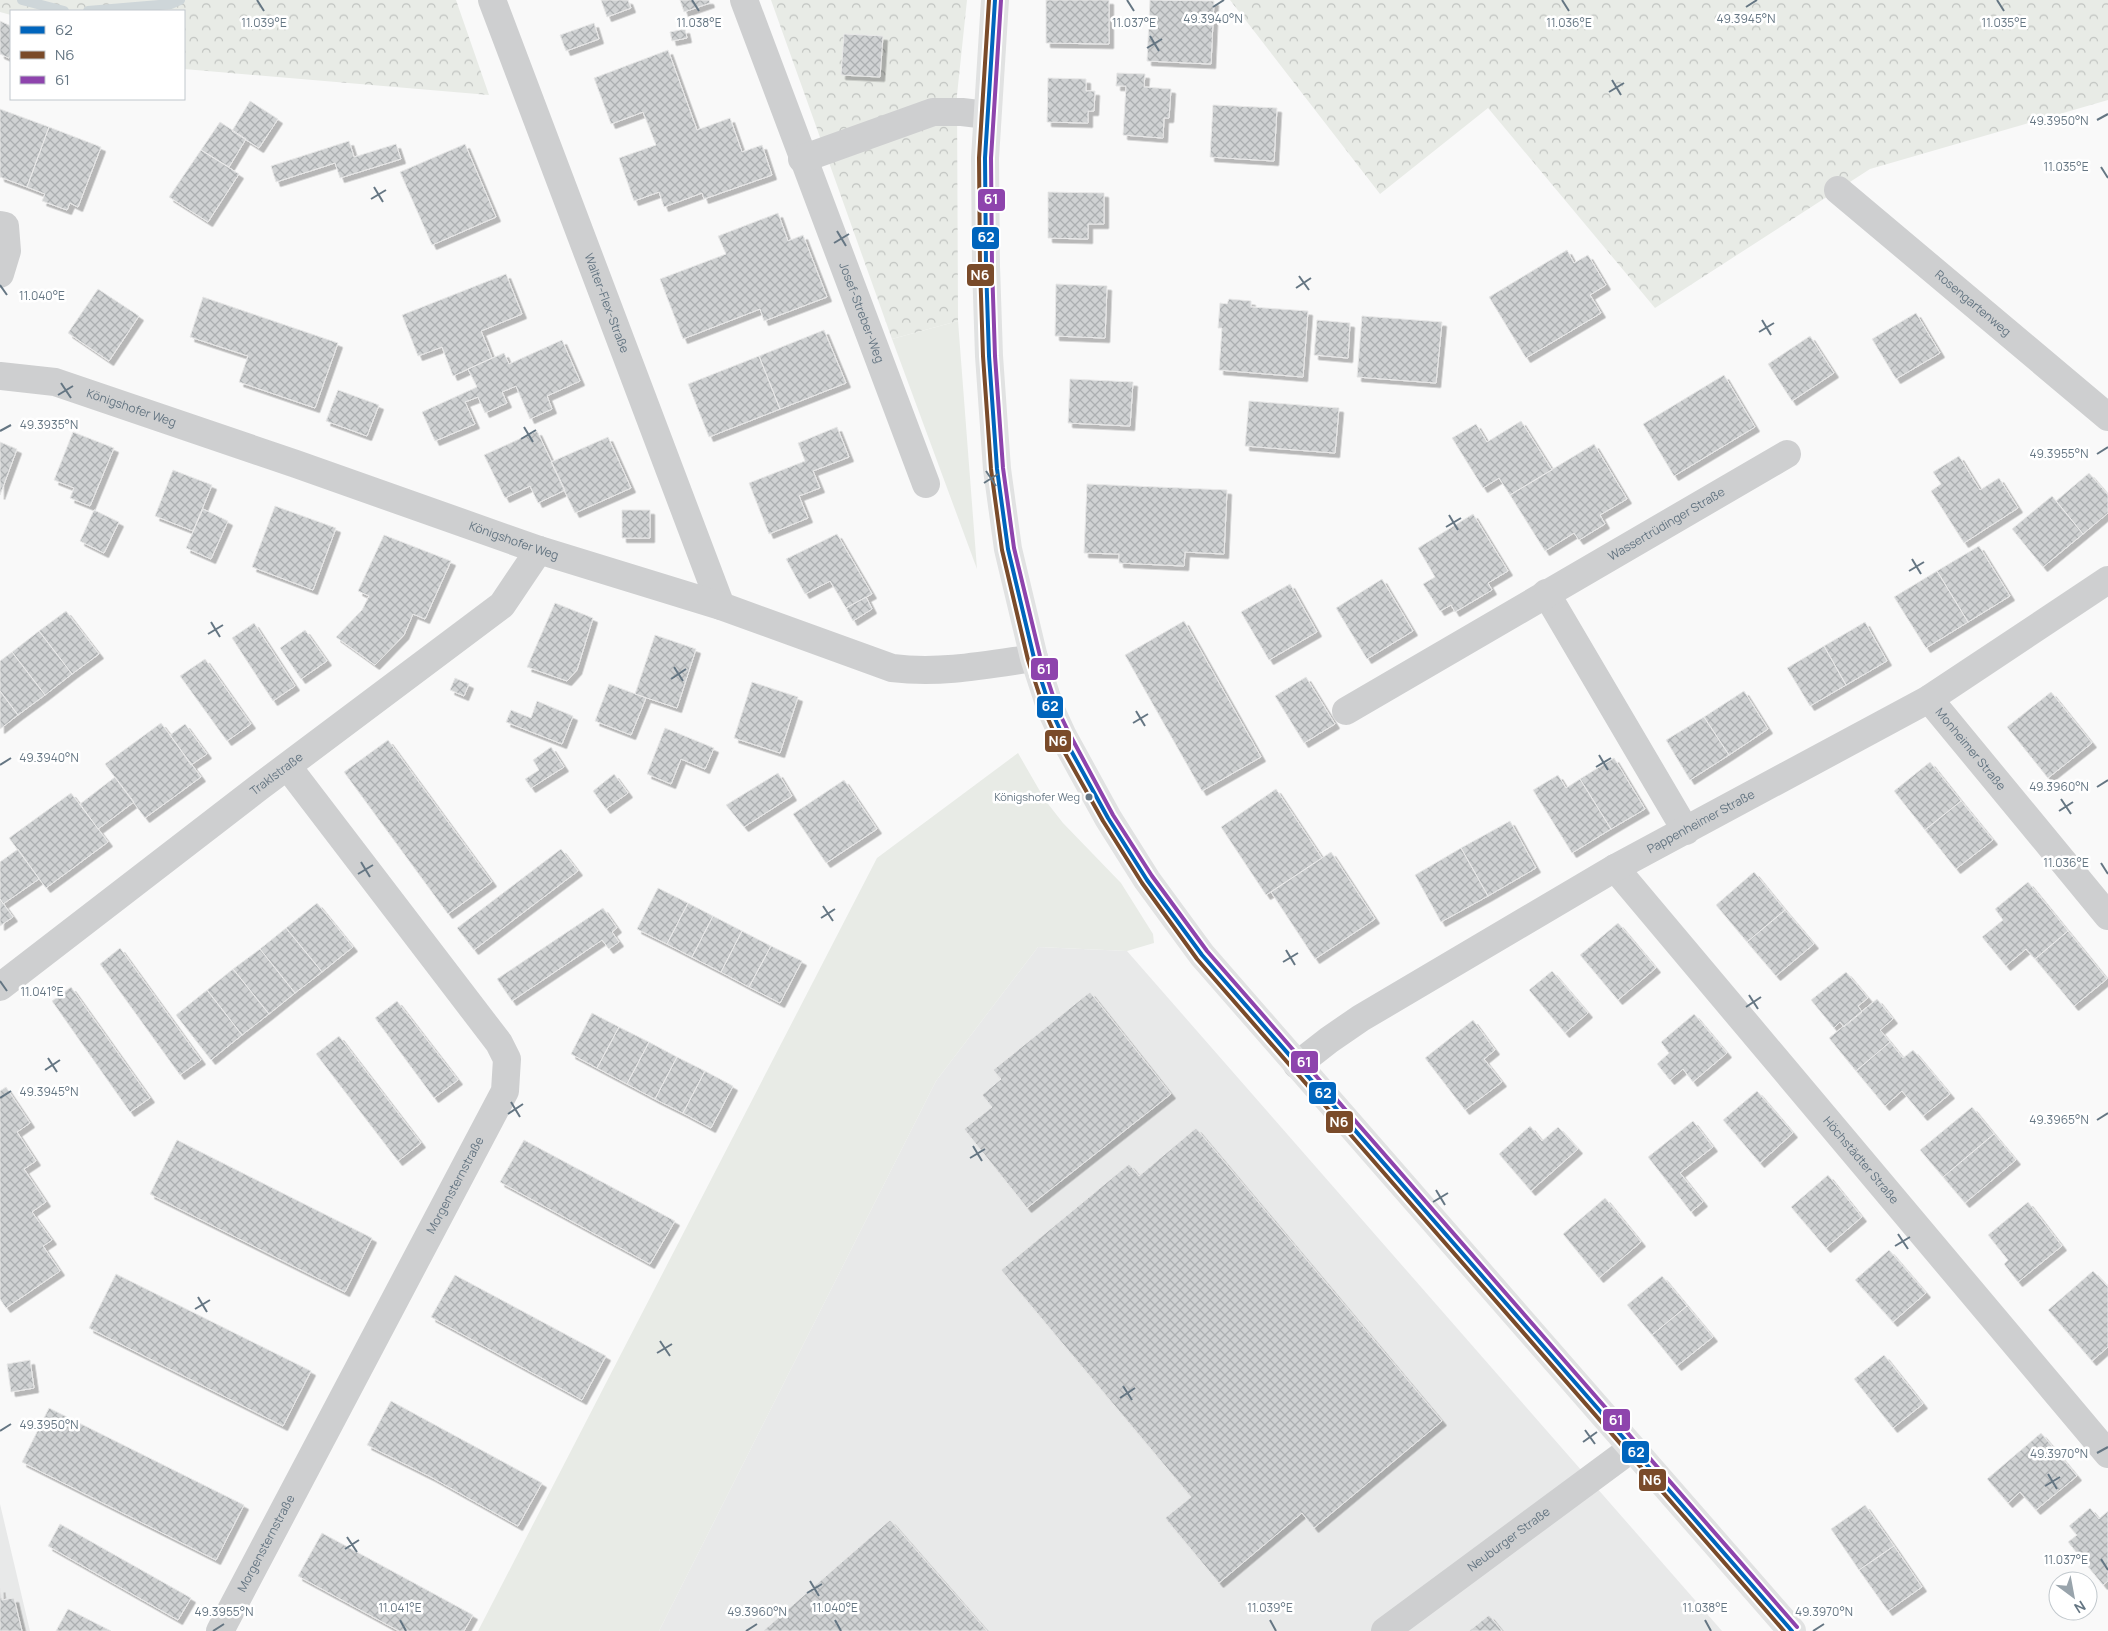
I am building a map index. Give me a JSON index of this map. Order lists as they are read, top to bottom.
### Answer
{
  "streets": {
    "street": [
      "Walter-Flex-Straße",
      "Rosengartenweg",
      "Josef-Streber-Weg",
      "Königshofer Weg",
      "Wassertrüdinger Straße",
      "Monheimer Straße",
      "Traklstraße",
      "Pappenheimer Straße",
      "Höchstädter Straße",
      "Morgensternstraße",
      "Neuburger Straße"
    ]
  },
  "crossings": [
    ["Walter-Flex-Straße", "Königshofer Weg"],
    ["Königshofer Weg", "Traklstraße"],
    ["Monheimer Straße", "Pappenheimer Straße"],
    ["Traklstraße", "Morgensternstraße"],
    ["Pappenheimer Straße", "Höchstädter Straße"]
  ],
  "places": ["Königshofer Weg"],
  "lines": ["transit line 62", "transit line N6", "transit line 61"],
  "legend": ["62", "N6", "61"],
  "north": "bottom right",
  "coordinates": [
    "49.3940°N",
    "49.3945°N",
    "11.036°E",
    "11.035°E",
    "11.039°E",
    "11.038°E",
    "11.037°E",
    "49.3950°N",
    "11.040°E",
    "49.3935°N",
    "49.3955°N",
    "49.3960°N",
    "11.041°E",
    "49.3965°N",
    "49.3970°N"
  ]
}
